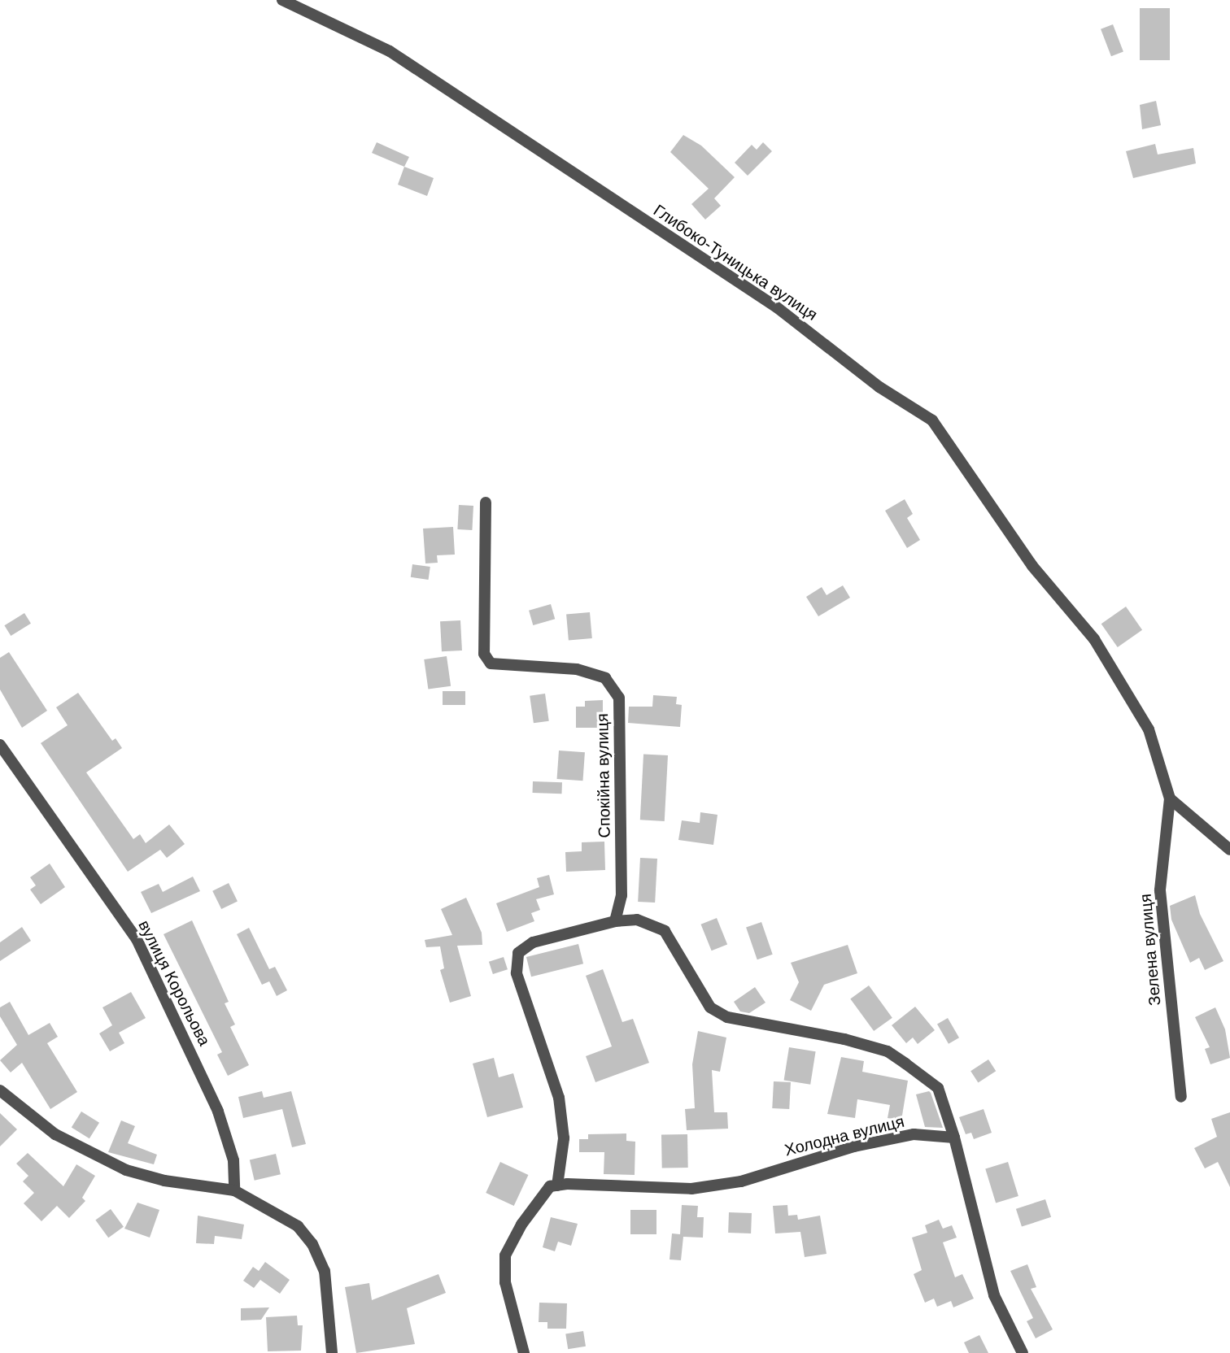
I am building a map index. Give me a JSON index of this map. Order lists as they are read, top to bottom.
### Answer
{
  "streets": {
    "street": [
      "Глибоко-Туницька вулиця",
      "Спокійна вулиця",
      "Зелена вулиця",
      "вулиця Корольова",
      "Холодна вулиця"
    ]
  },
  "crossings": [
    ["Глибоко-Туницька вулиця", "Зелена вулиця"]
  ]
}
